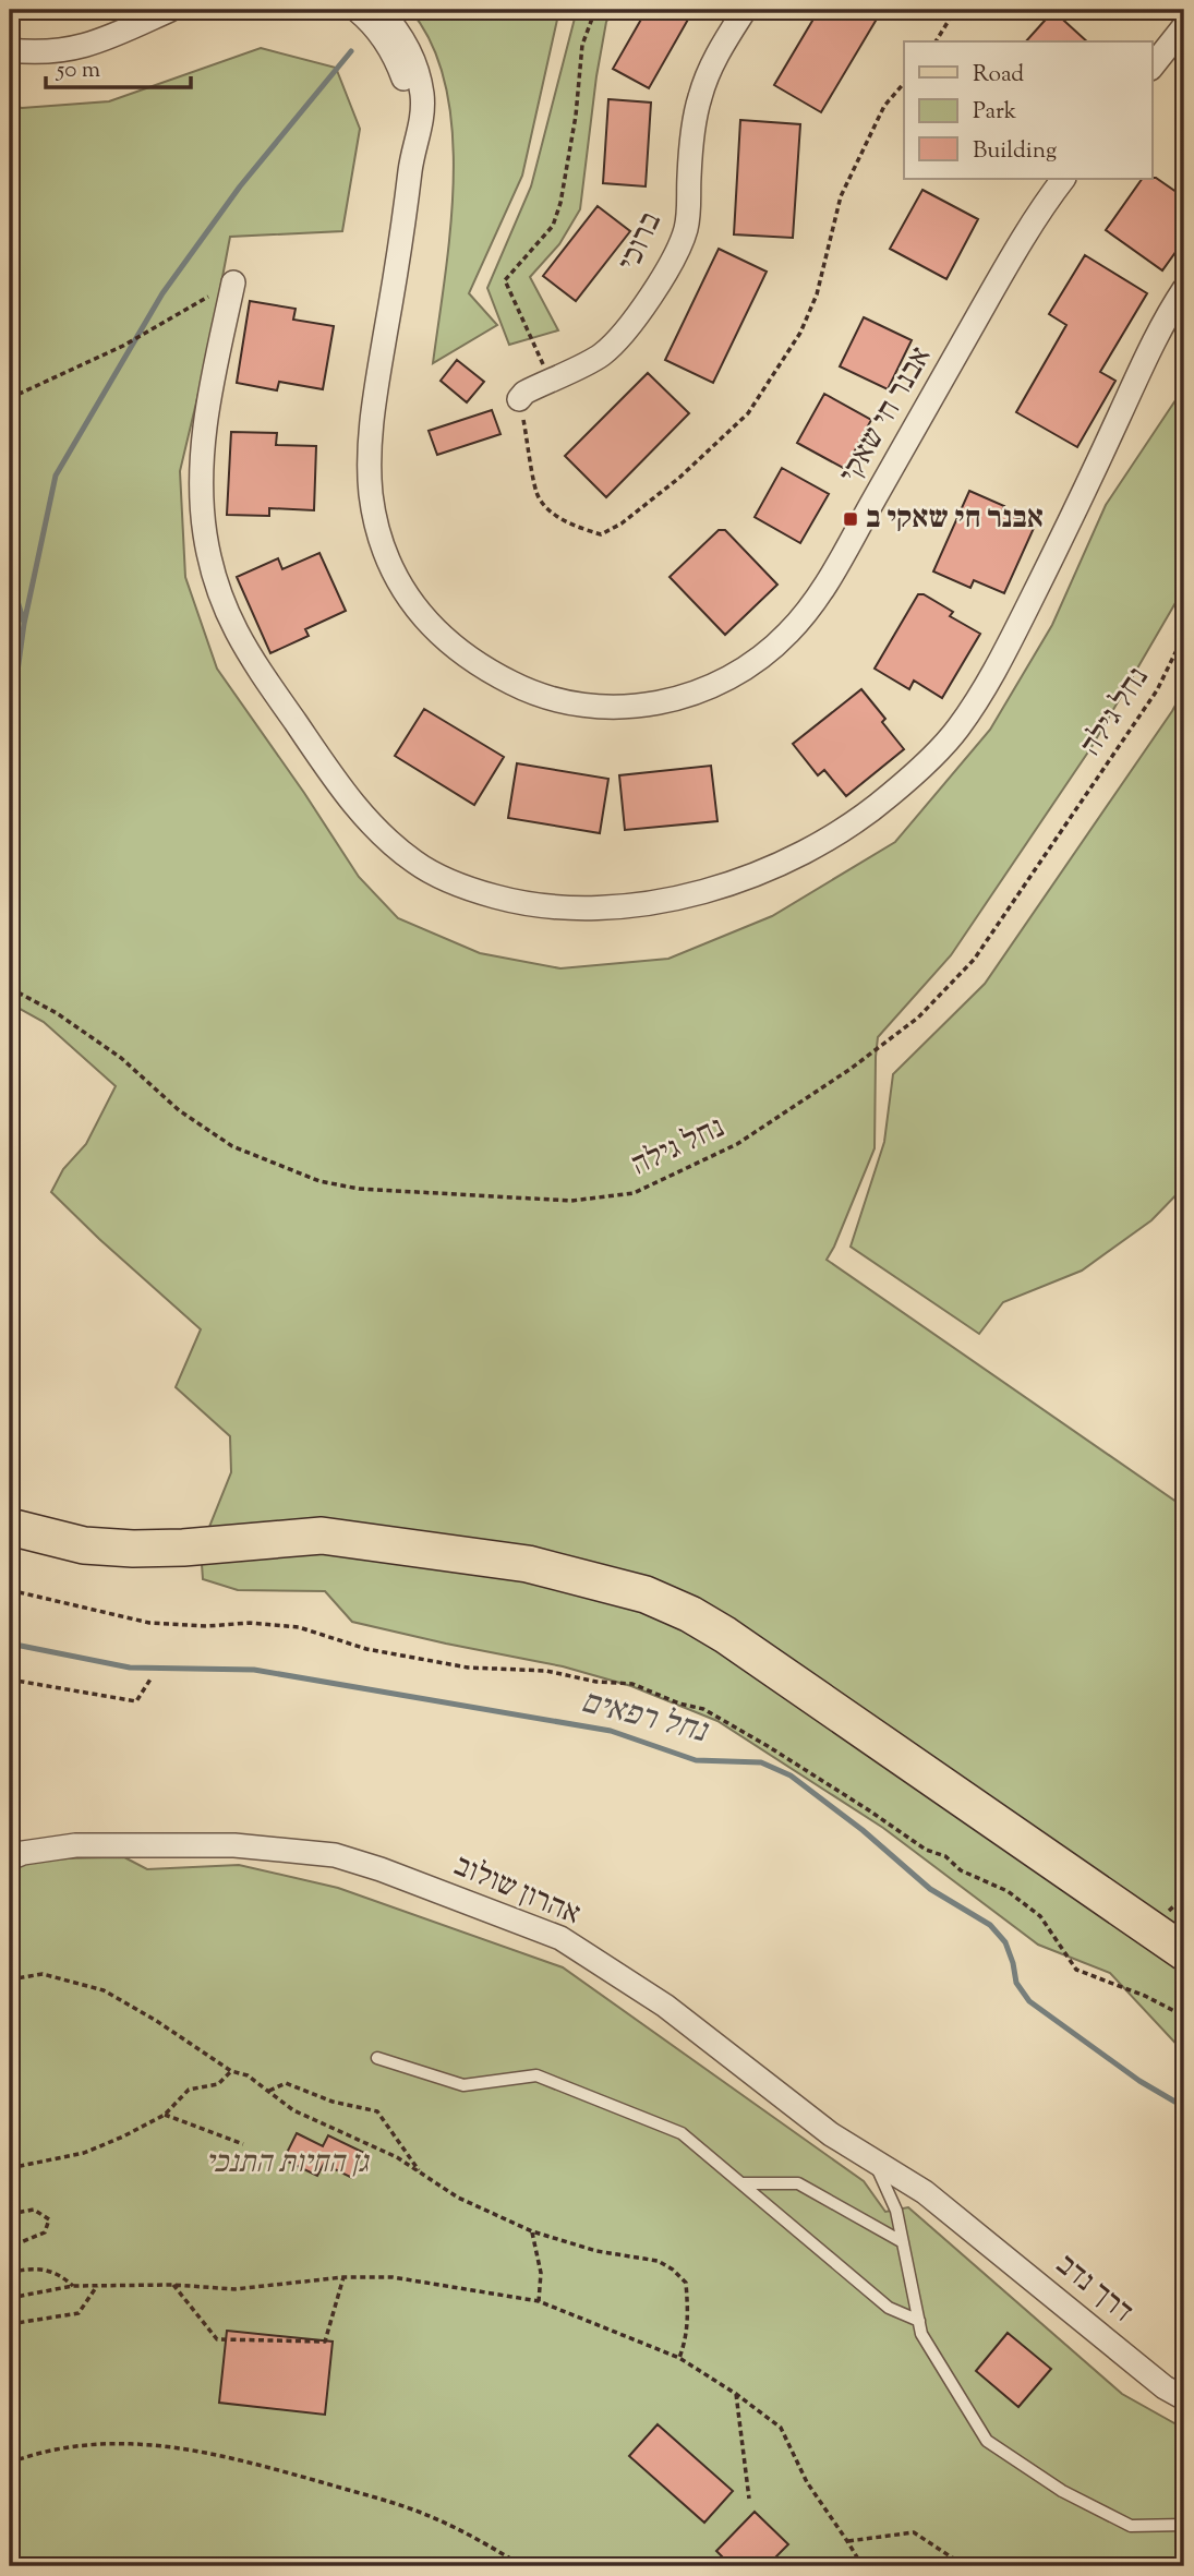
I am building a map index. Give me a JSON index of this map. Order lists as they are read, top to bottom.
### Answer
{
  "streets": {
    "street": [
      "ברוכי",
      "אבנר חי שאקי",
      "אהרון שולוב",
      "דרך נדב"
    ],
    "path": ["נחל גילה"]
  },
  "crossings": [
    ["אהרון שולוב", "דרך נדב"]
  ],
  "water": ["נחל רפאים"],
  "parks": ["גן החיות התנכי"],
  "places": {
    "transit": ["אבנר חי שאקי ב"]
  },
  "legend": ["Road", "Park", "Building"],
  "scale_bar": "50 m"
}
